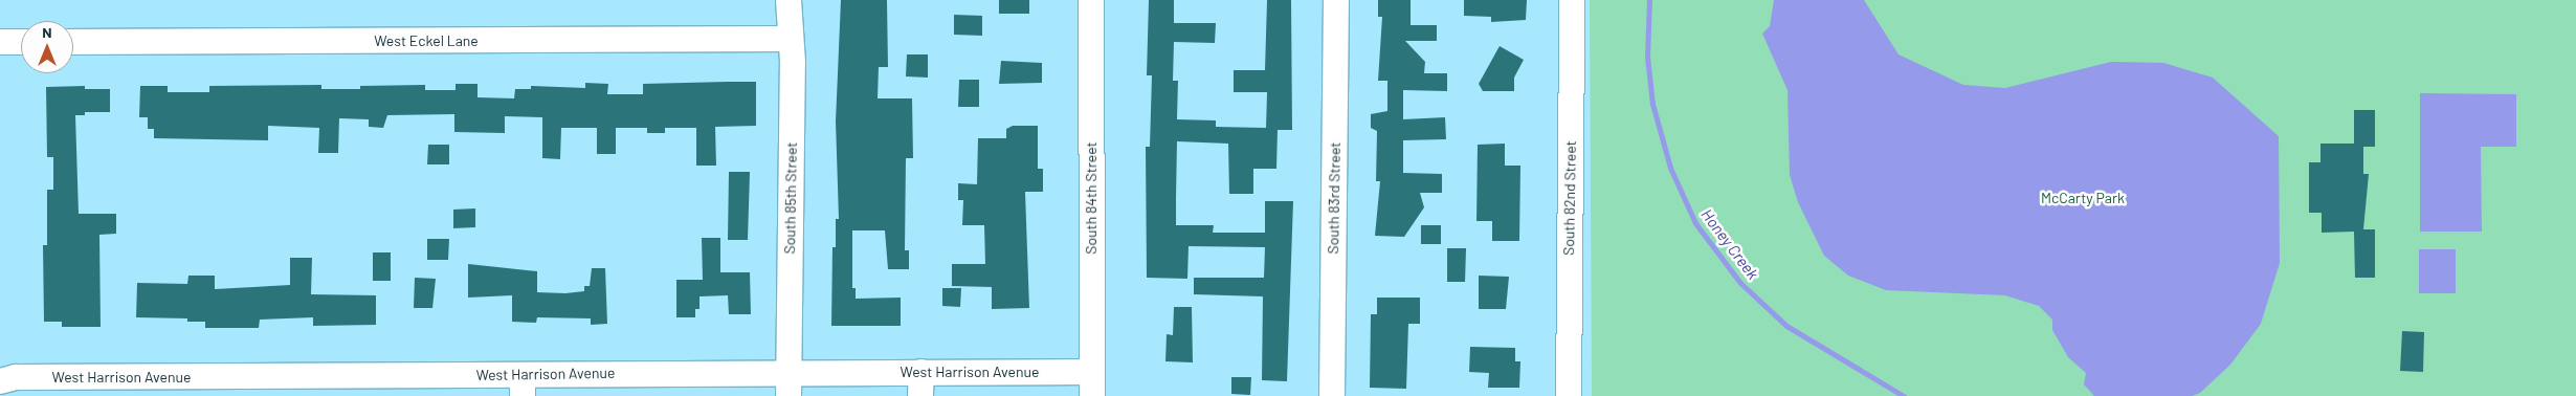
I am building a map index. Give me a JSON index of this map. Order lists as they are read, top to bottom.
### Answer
{
  "streets": {
    "street": [
      "West Eckel Lane",
      "South 85th Street",
      "South 84th Street",
      "South 83rd Street",
      "South 82nd Street",
      "West Harrison Avenue"
    ]
  },
  "crossings": [
    ["West Eckel Lane", "South 85th Street"],
    ["South 85th Street", "West Harrison Avenue"],
    ["South 84th Street", "West Harrison Avenue"]
  ],
  "water": ["Honey Creek"],
  "parks": ["McCarty Park"],
  "north": "top"
}
